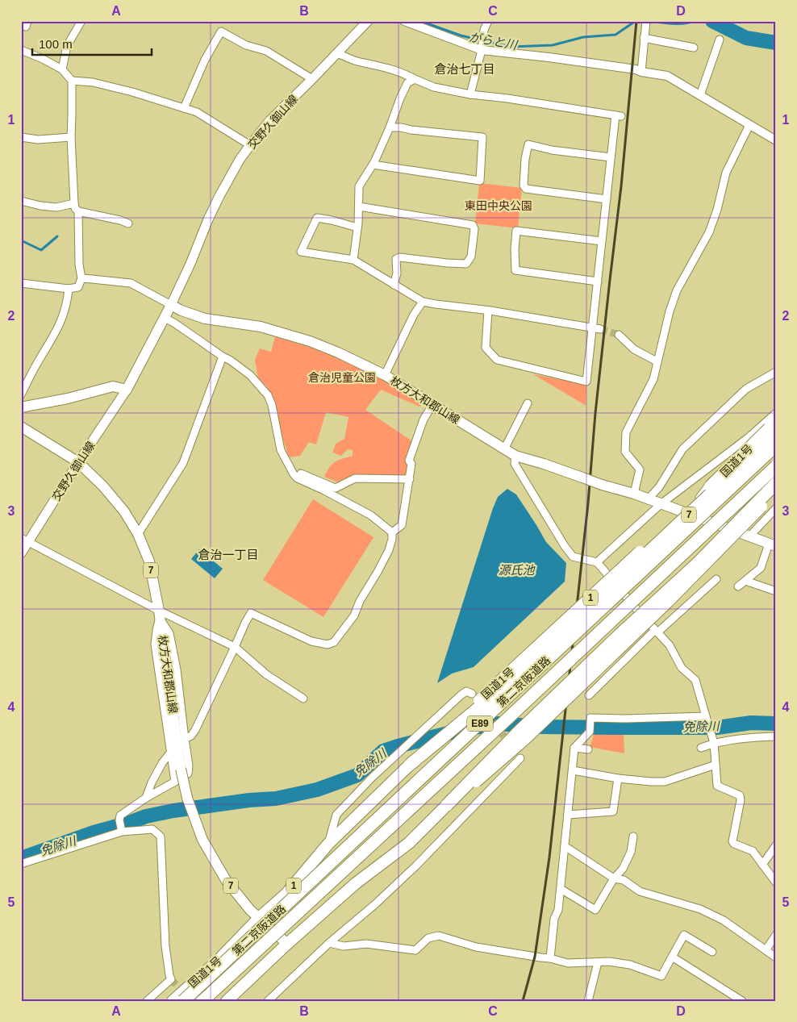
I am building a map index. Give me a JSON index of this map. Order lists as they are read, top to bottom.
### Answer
{
  "streets": {
    "highway": [
      "国道1号",
      "1",
      "第二京阪道路",
      "E89"
    ],
    "main road": ["交野久御山線", "枚方大和郡山線", "7"]
  },
  "crossings": [
    ["交野久御山線", "枚方大和郡山線"],
    ["枚方大和郡山線", "国道1号"]
  ],
  "districts": ["倉治七丁目", "倉治一丁目"],
  "water": ["がらと川", "源氏池", "免除川"],
  "parks": ["東田中央公園", "倉治児童公園"],
  "scale_bar": "100 m",
  "grid": {
    "columns": [
      "A",
      "B",
      "C",
      "D"
    ],
    "rows": [
      "1",
      "2",
      "3",
      "4",
      "5"
    ]
  }
}
